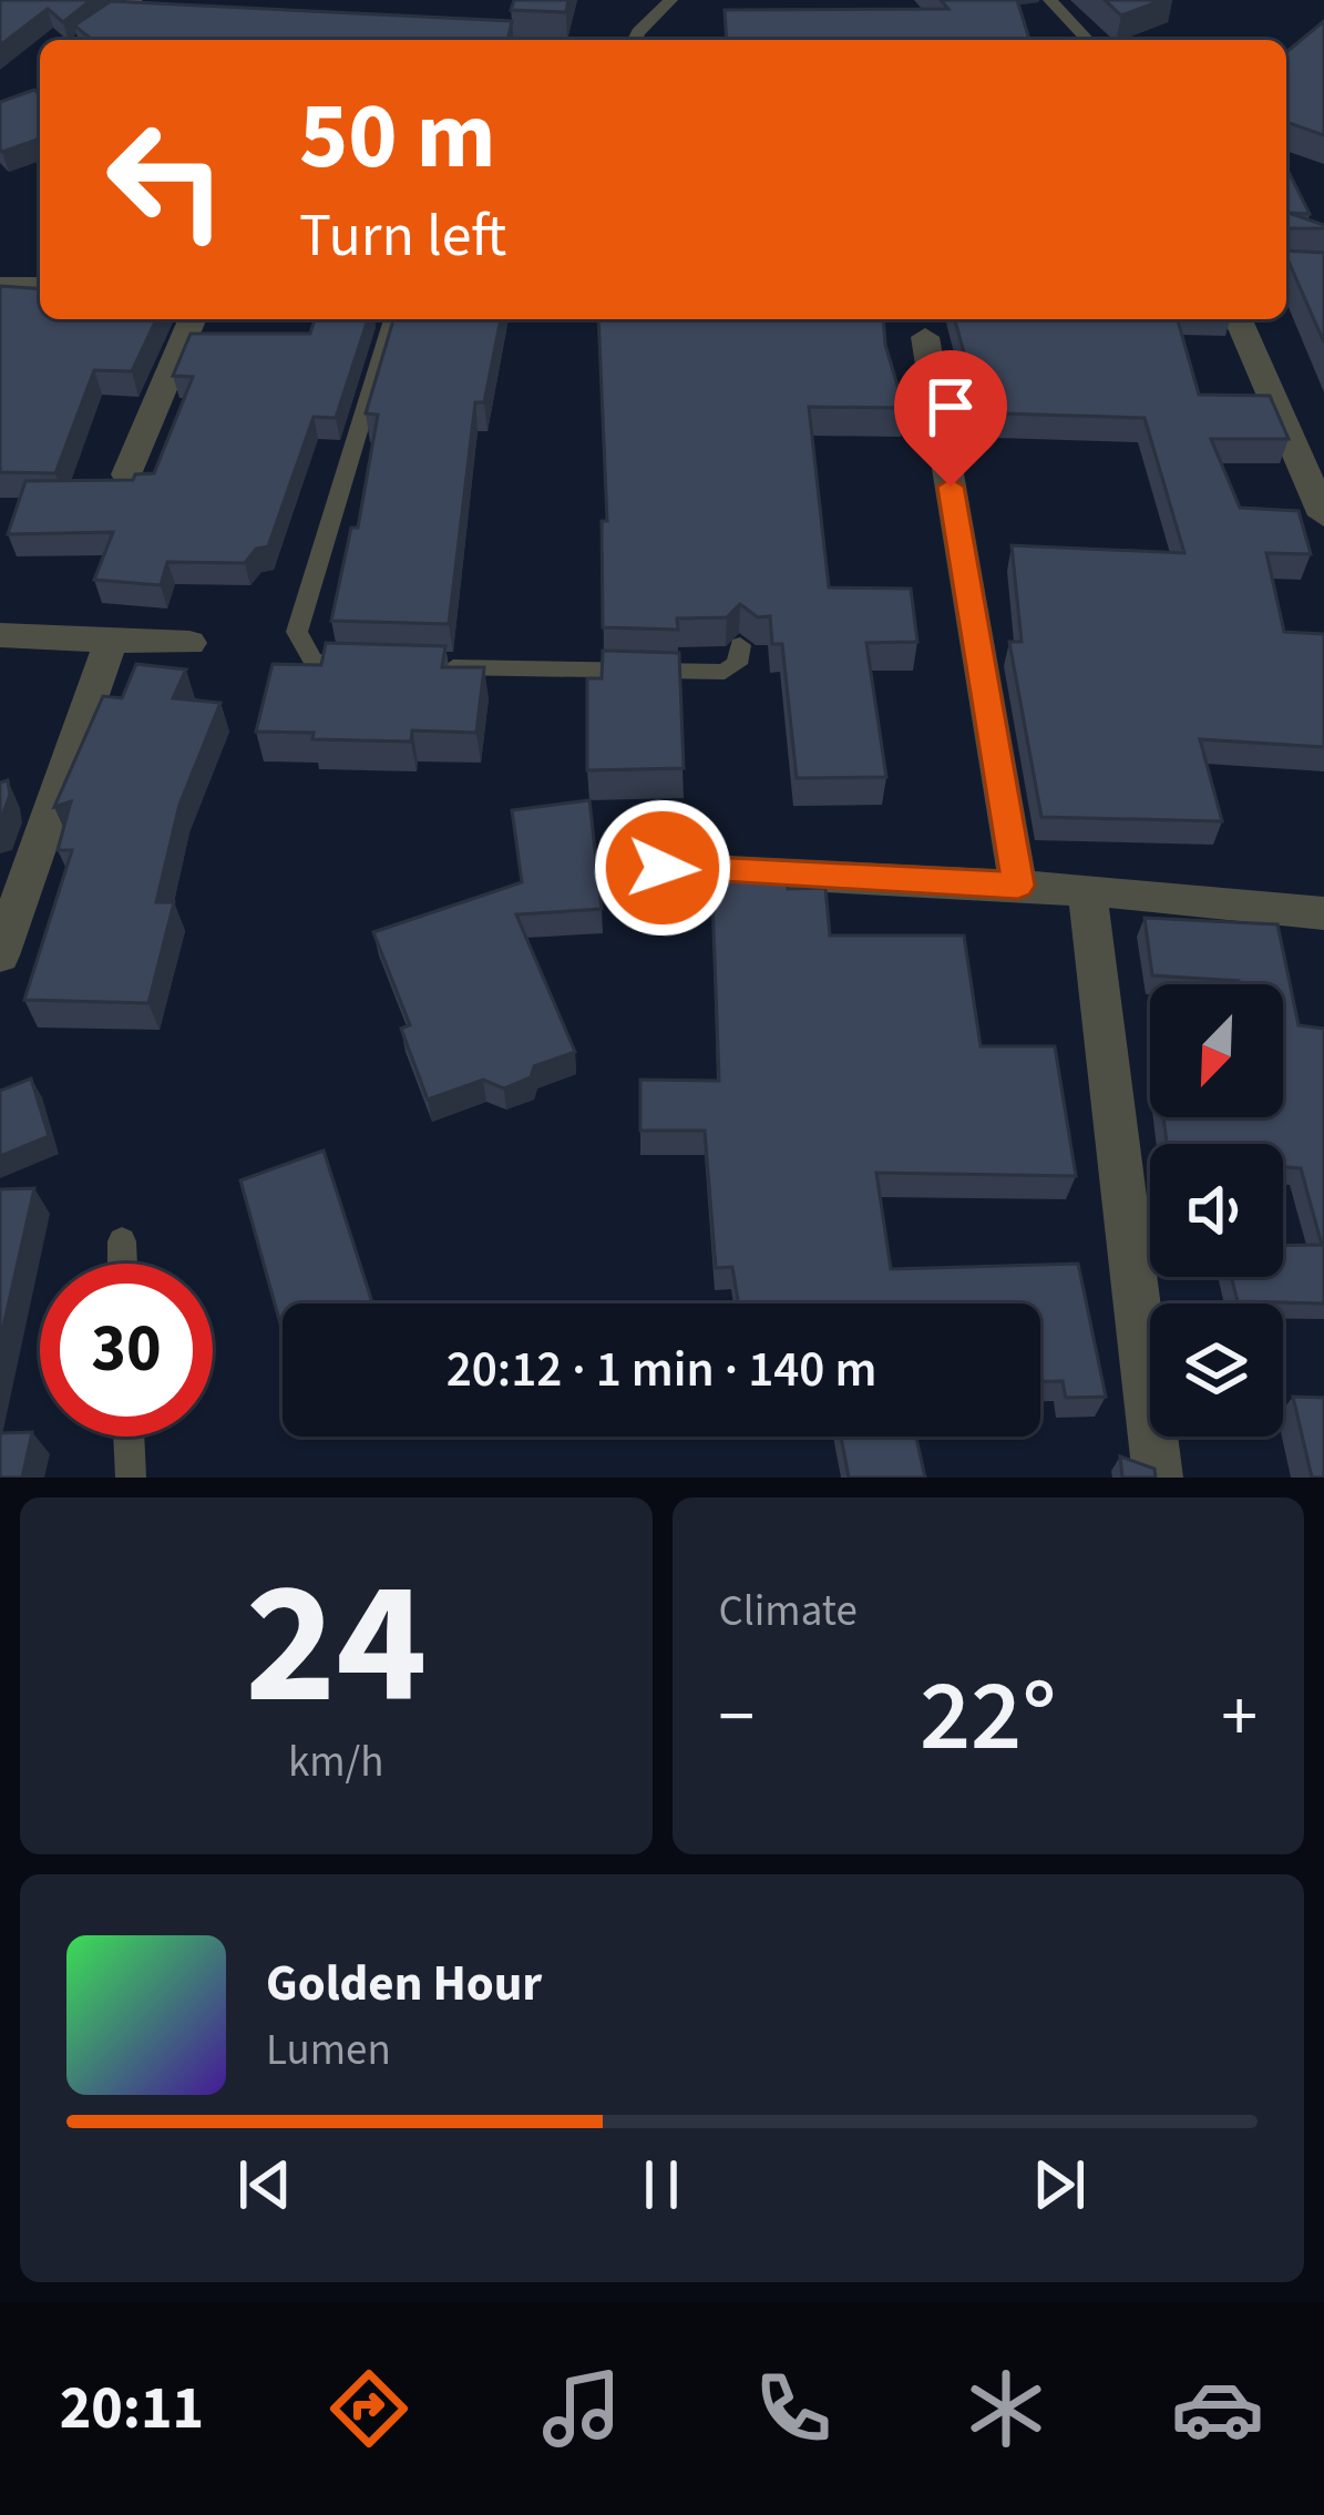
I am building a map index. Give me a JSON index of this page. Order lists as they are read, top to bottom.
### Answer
{
  "north": "bottom left",
  "page": {
    "turn": ["50 m", "Turn left"],
    "limit": "30",
    "trip": "20:12 · 1 min · 140 m",
    "tile": [
      ["24", "km/h"],
      "Climate"
    ],
    "heat": ["−", "22°", "+"],
    "song": ["Golden Hour", "Lumen"],
    "tabs": "20:11"
  }
}
